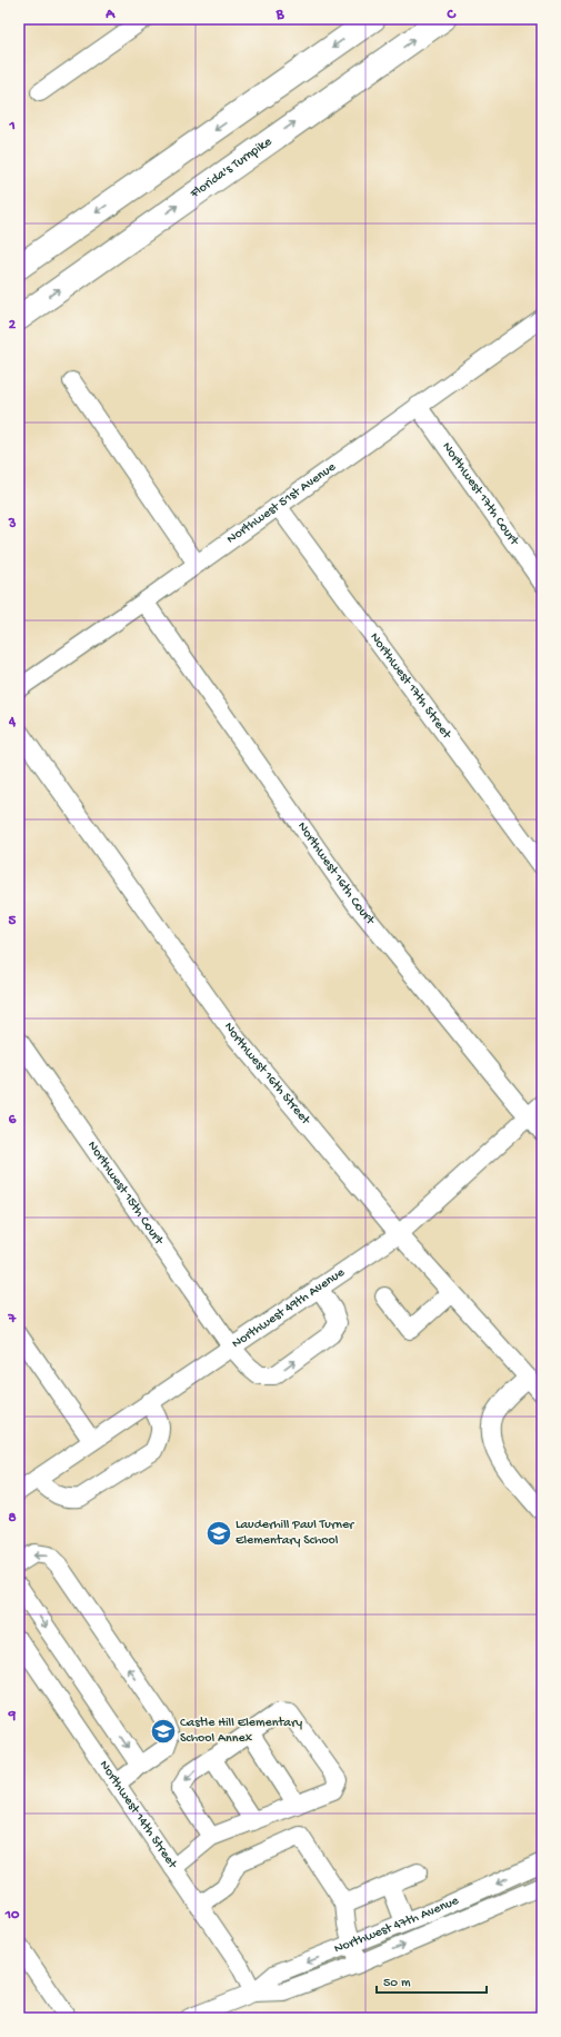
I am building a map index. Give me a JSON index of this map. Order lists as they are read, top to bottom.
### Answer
{
  "streets": {
    "highway": ["Florida's Turnpike"],
    "street": [
      "Northwest 17th Court",
      "Northwest 51st Avenue",
      "Northwest 17th Street",
      "Northwest 16th Court",
      "Northwest 16th Street",
      "Northwest 15th Court",
      "Northwest 49th Avenue",
      "Northwest 14th Street",
      "Northwest 47th Avenue"
    ]
  },
  "crossings": [
    ["Northwest 17th Court", "Northwest 51st Avenue"],
    ["Northwest 51st Avenue", "Northwest 17th Street"],
    ["Northwest 51st Avenue", "Northwest 16th Court"],
    ["Northwest 16th Court", "Northwest 49th Avenue"],
    ["Northwest 16th Street", "Northwest 49th Avenue"],
    ["Northwest 15th Court", "Northwest 49th Avenue"],
    ["Northwest 14th Street", "Northwest 47th Avenue"]
  ],
  "places": {
    "school or university": ["Lauderhill Paul Turner Elementary School", "Castle Hill Elementary School Annex"]
  },
  "scale_bar": "50 m",
  "grid": {
    "columns": ["A", "B", "C"],
    "rows": [
      "1",
      "2",
      "3",
      "4",
      "5",
      "6",
      "7",
      "8",
      "9",
      "10"
    ]
  }
}
